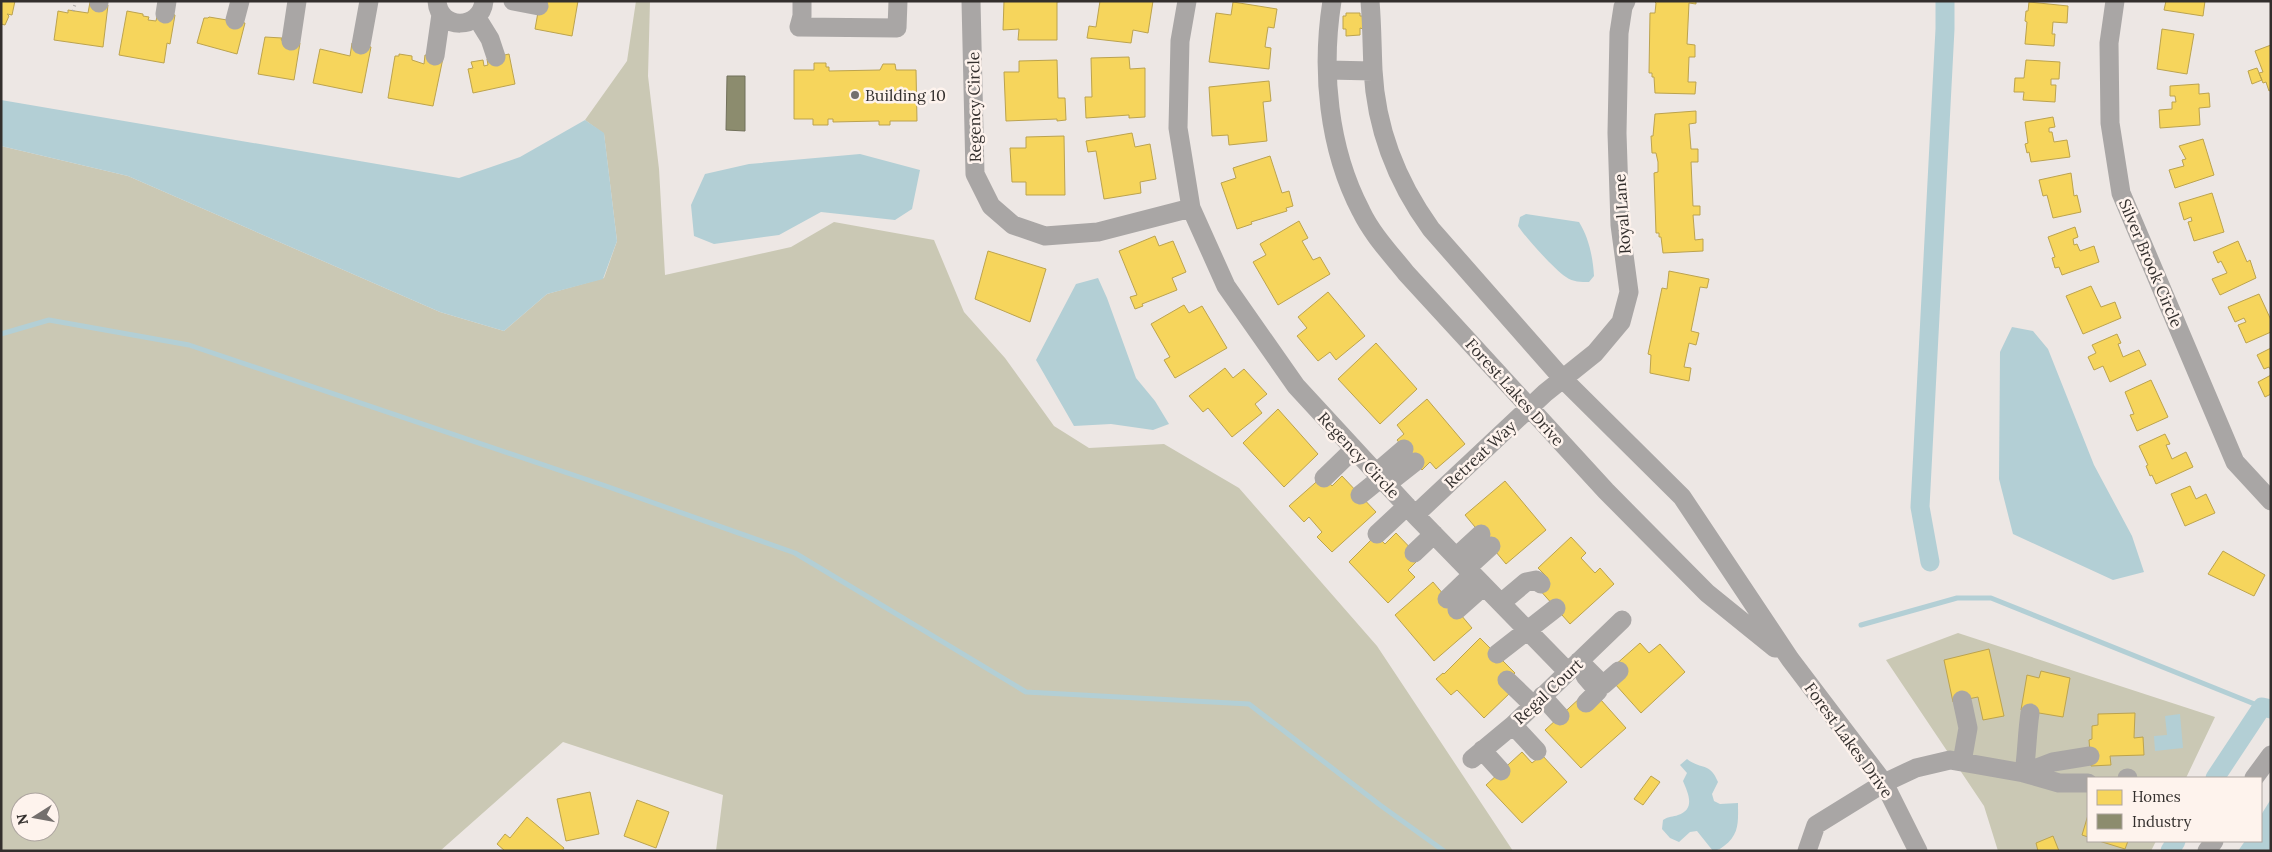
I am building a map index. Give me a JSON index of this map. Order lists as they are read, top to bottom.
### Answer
{
  "streets": {
    "street": [
      "Regency Circle",
      "Royal Lane",
      "Silver Brook Circle",
      "Forest Lakes Drive",
      "Retreat Way",
      "Regal Court"
    ]
  },
  "crossings": [
    ["Regency Circle", "Retreat Way"],
    ["Regency Circle", "Regal Court"],
    ["Royal Lane", "Forest Lakes Drive"],
    ["Royal Lane", "Retreat Way"],
    ["Forest Lakes Drive", "Retreat Way"]
  ],
  "places": ["Building 10"],
  "legend": ["Homes", "Industry"],
  "north": "left"
}
